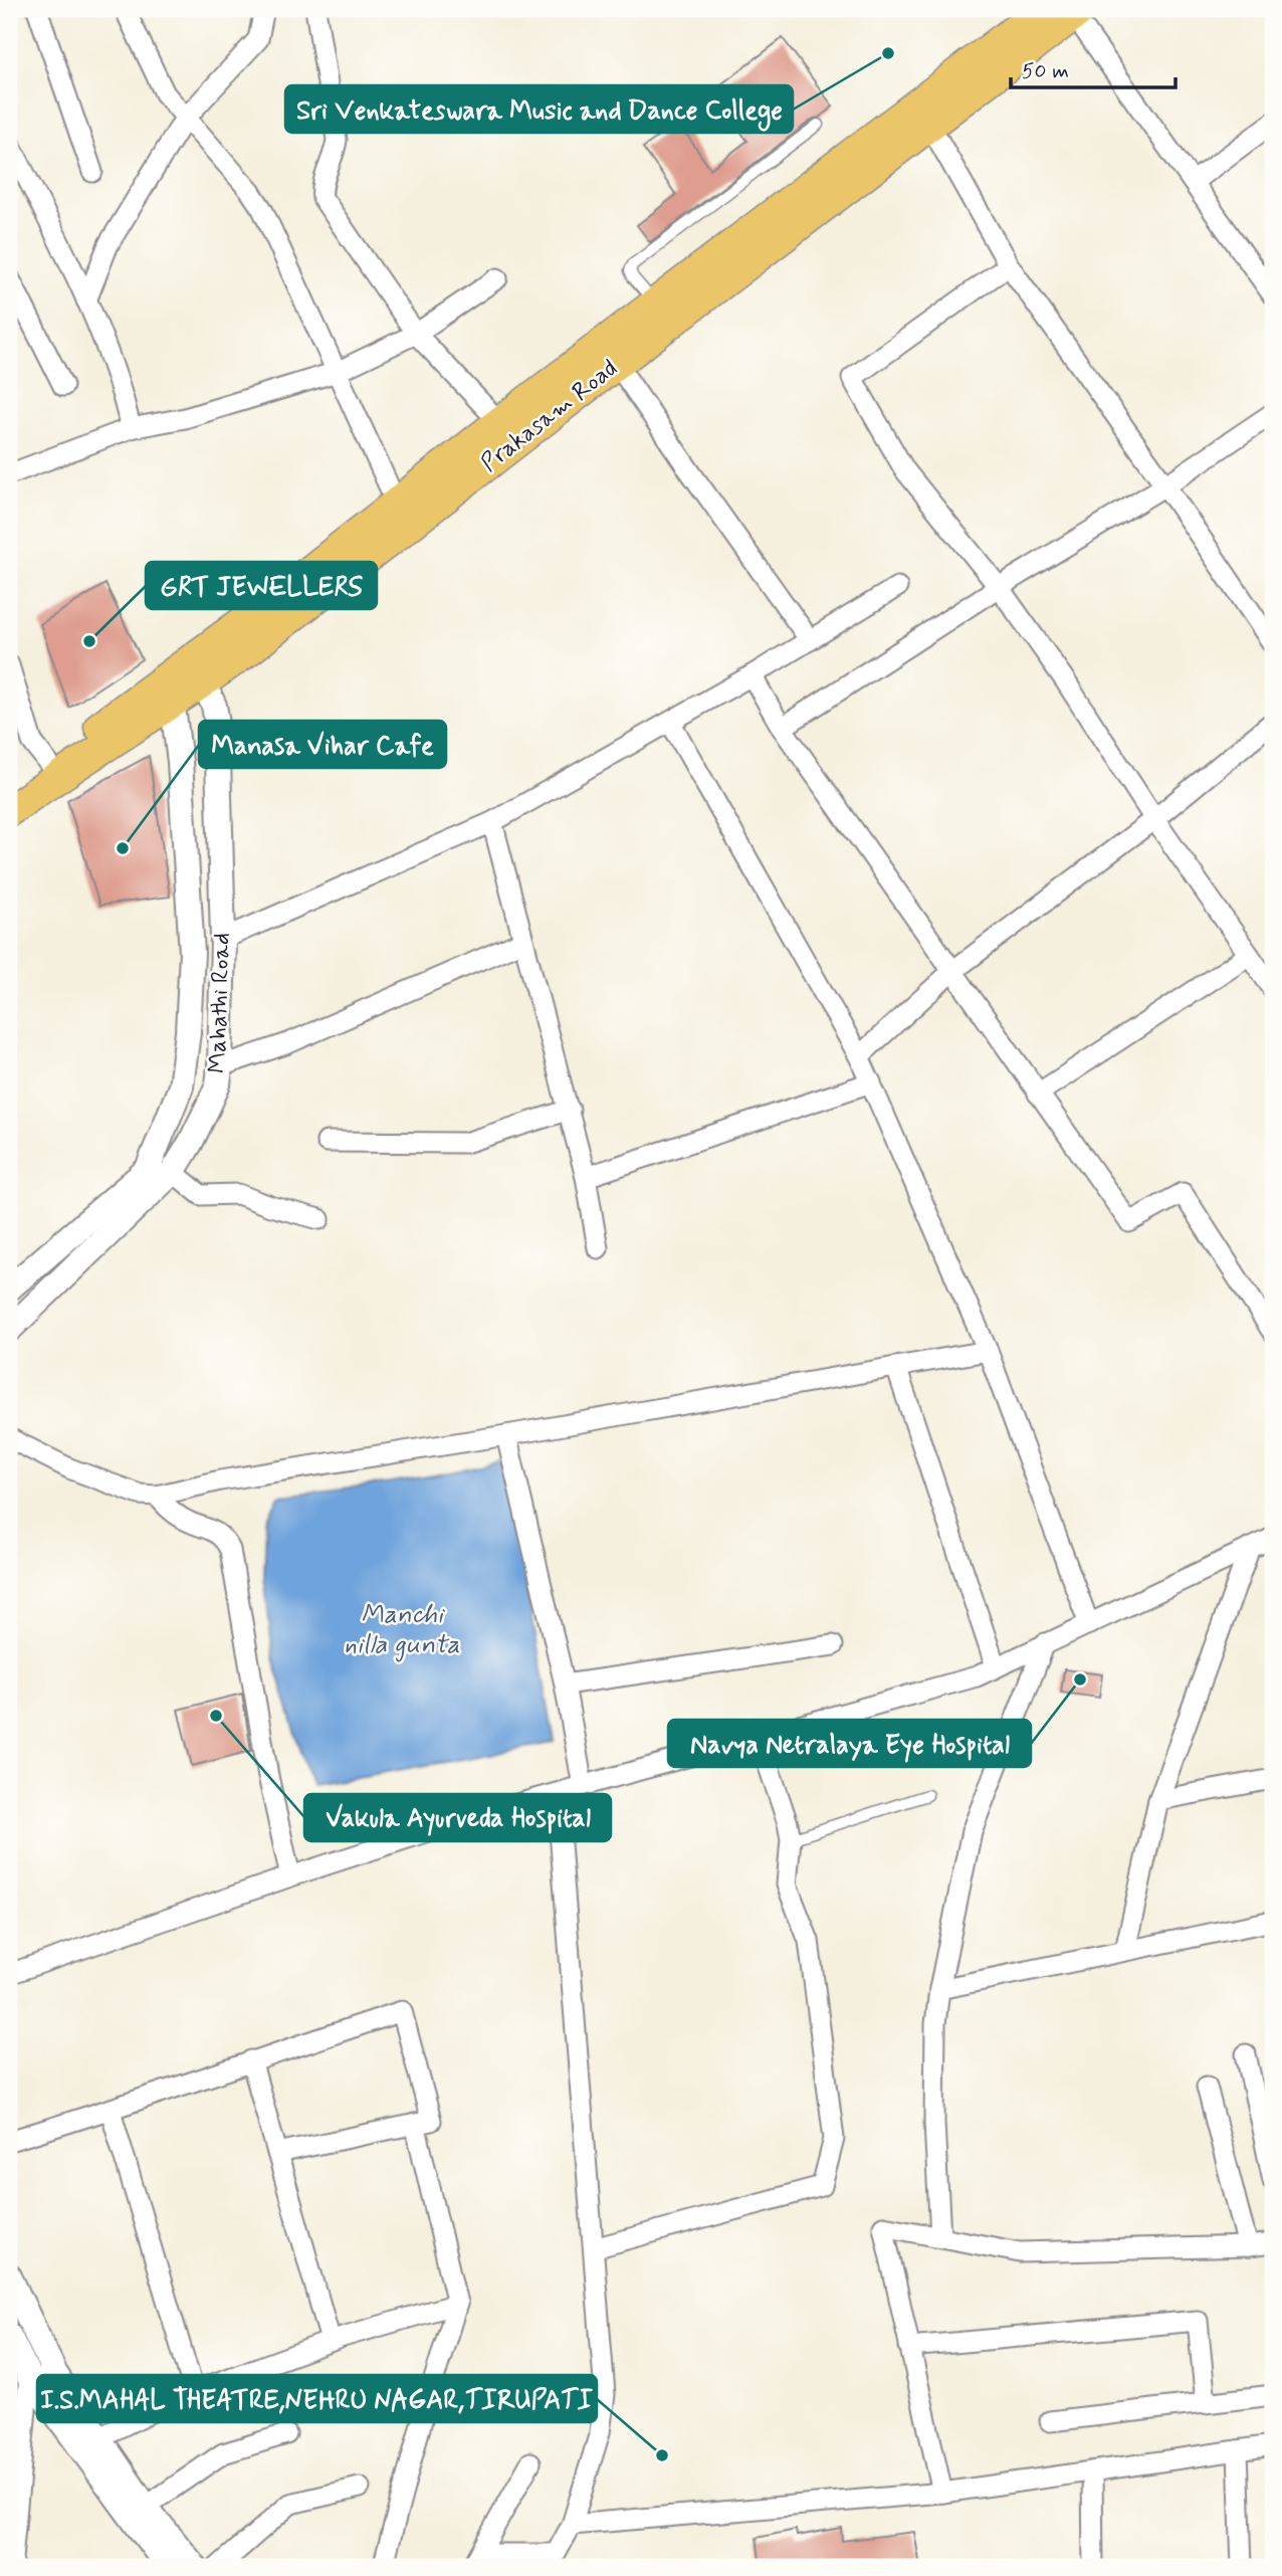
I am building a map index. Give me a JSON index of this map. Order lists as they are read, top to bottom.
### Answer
{
  "streets": {
    "main road": ["Prakasam Road"],
    "street": ["Mahathi Road"]
  },
  "crossings": [
    ["Prakasam Road", "Mahathi Road"]
  ],
  "water": ["Manchi nilla gunta"],
  "places": [
    "Sri Venkateswara Music and Dance College",
    "GRT JEWELLERS",
    "Manasa Vihar Cafe",
    "Navya Netralaya Eye Hospital",
    "Vakula Ayurveda Hospital",
    "I.S.MAHAL THEATRE,NEHRU NAGAR,TIRUPATI"
  ],
  "scale_bar": "50 m"
}
